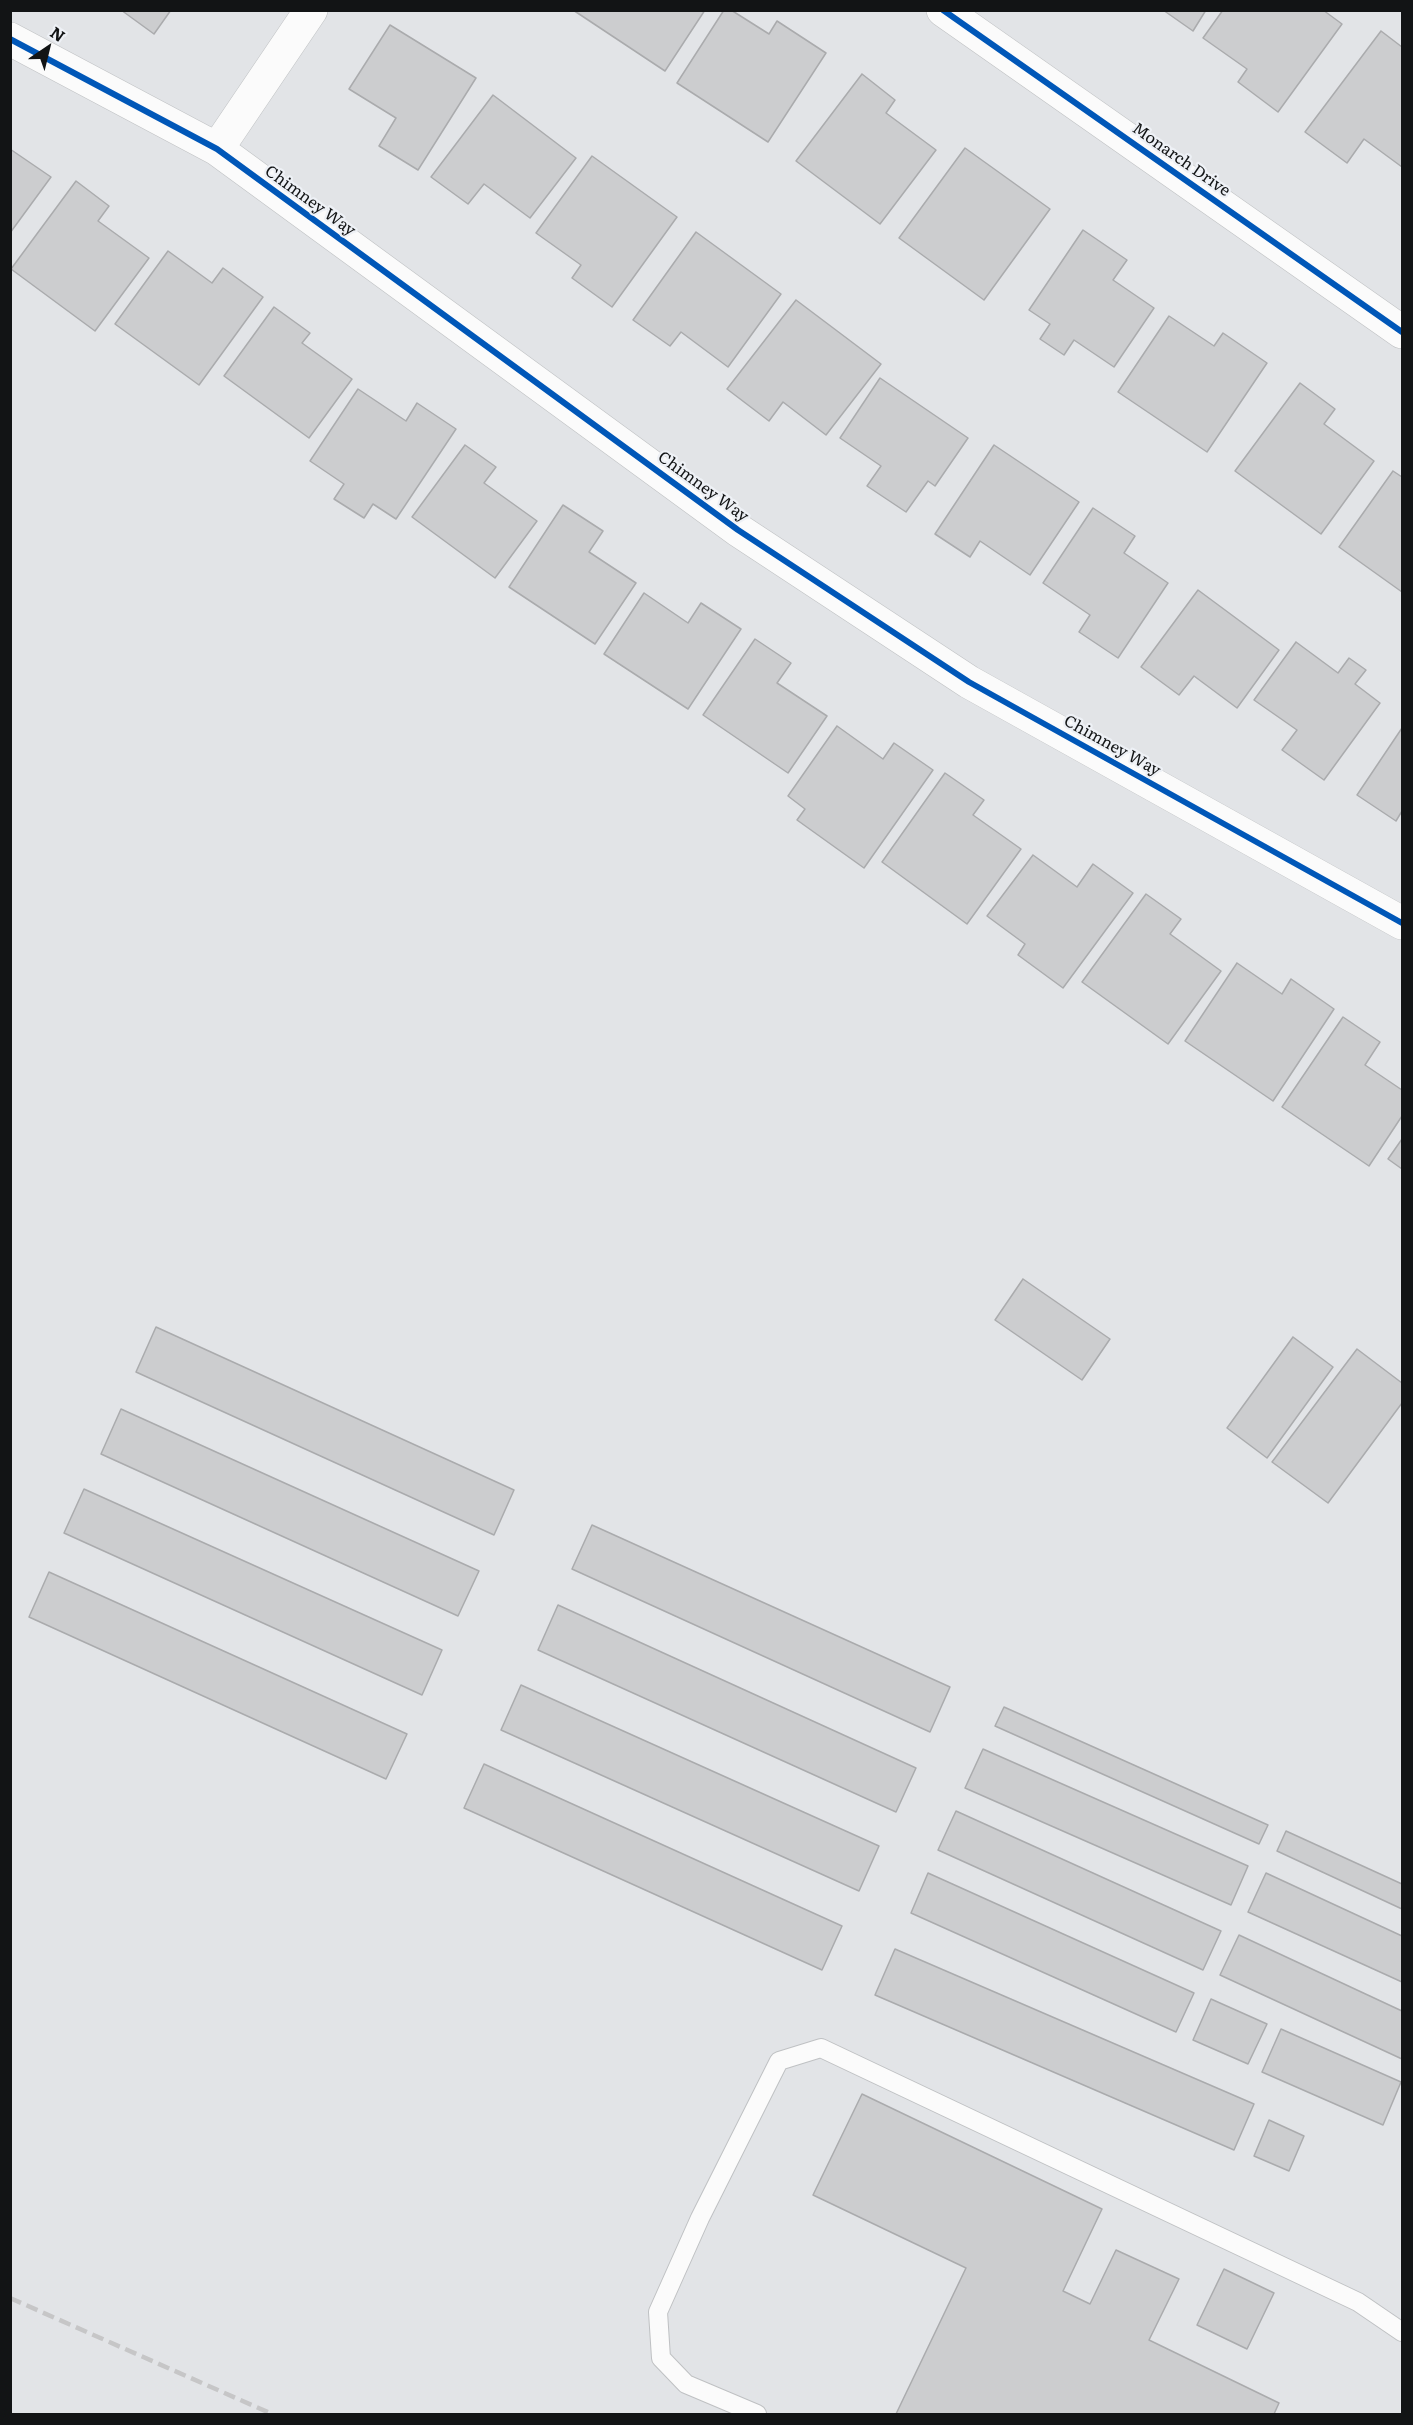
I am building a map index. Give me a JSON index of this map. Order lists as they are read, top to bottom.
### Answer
{
  "streets": {
    "street": ["Monarch Drive", "Chimney Way"]
  },
  "north": "top right"
}
